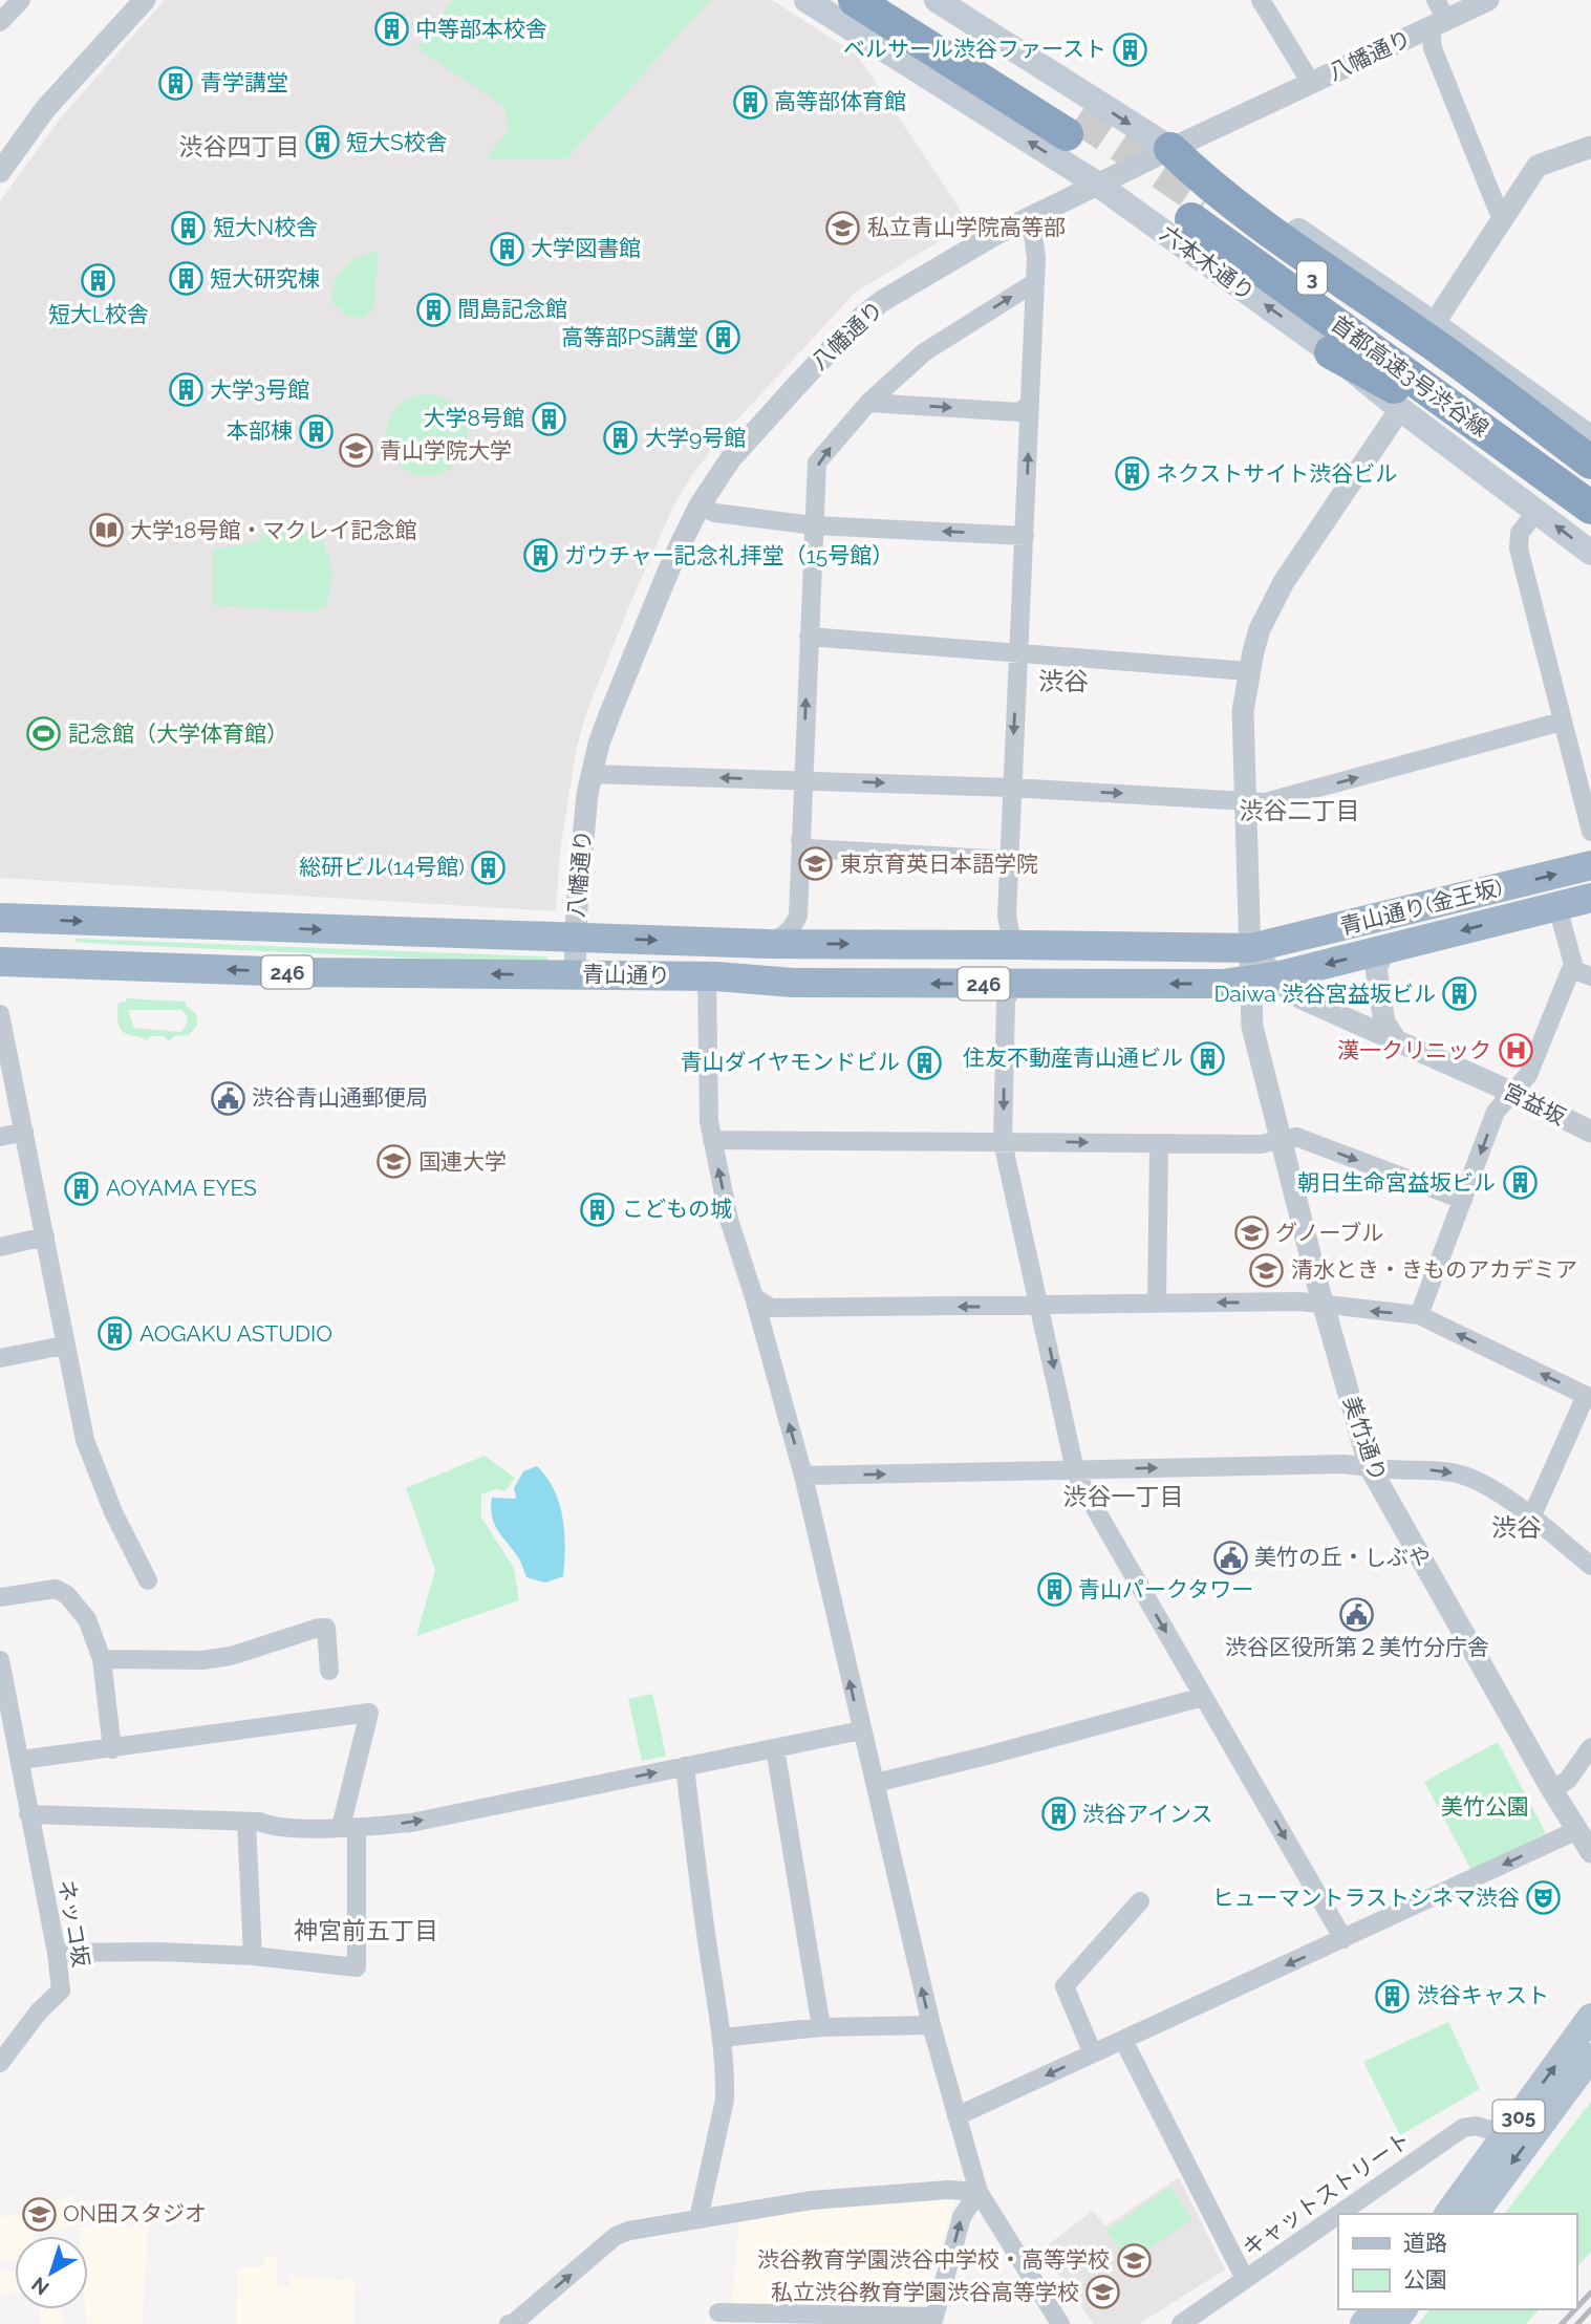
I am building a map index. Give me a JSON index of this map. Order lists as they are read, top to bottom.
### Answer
{
  "streets": {
    "highway": [
      "3",
      "首都高速3号渋谷線",
      "青山通り(金王坂)",
      "246",
      "青山通り"
    ],
    "main road": ["六本木通り", "305"],
    "street": [
      "八幡通り",
      "宮益坂",
      "美竹通り",
      "ネッコ坂",
      "キャットストリート"
    ]
  },
  "crossings": [
    ["八幡通り", "六本木通り"],
    ["八幡通り", "青山通り"],
    ["首都高速3号渋谷線", "美竹通り"],
    ["青山通り(金王坂)", "青山通り"],
    ["青山通り(金王坂)", "宮益坂"],
    ["青山通り(金王坂)", "美竹通り"],
    ["青山通り", "宮益坂"],
    ["青山通り", "美竹通り"],
    ["宮益坂", "美竹通り"],
    ["305", "キャットストリート"]
  ],
  "districts": [
    "渋谷四丁目",
    "渋谷",
    "渋谷二丁目",
    "渋谷一丁目",
    "渋谷",
    "神宮前五丁目"
  ],
  "parks": ["美竹公園"],
  "places": {
    "building": [
      "中等部本校舎",
      "ベルサール渋谷ファースト",
      "青学講堂",
      "高等部体育館",
      "短大S校舎",
      "短大N校舎",
      "大学図書館",
      "短大研究棟",
      "短大L校舎",
      "間島記念館",
      "高等部PS講堂",
      "大学3号館",
      "大学8号館",
      "本部棟",
      "大学9号館",
      "ネクストサイト渋谷ビル",
      "ガウチャー記念礼拝堂（15号館）",
      "総研ビル(14号館)",
      "Daiwa 渋谷宮益坂ビル",
      "住友不動産青山通ビル",
      "青山ダイヤモンドビル",
      "朝日生命宮益坂ビル",
      "AOYAMA EYES",
      "こどもの城",
      "AOGAKU ASTUDIO",
      "青山パークタワー",
      "渋谷アインス",
      "渋谷キャスト"
    ],
    "school or university": [
      "私立青山学院高等部",
      "青山学院大学",
      "東京育英日本語学院",
      "国連大学",
      "グノーブル",
      "清水とき・きものアカデミア",
      "ON田スタジオ",
      "渋谷教育学園渋谷中学校・高等学校",
      "私立渋谷教育学園渋谷高等学校"
    ],
    "library": ["大学18号館・マクレイ記念館"],
    "sports": ["記念館（大学体育館）"],
    "hospital": ["漢一クリニック"],
    "public building": ["渋谷青山通郵便局", "美竹の丘・しぶや", "渋谷区役所第２美竹分庁舎"],
    "theatre": ["ヒューマントラストシネマ渋谷"]
  },
  "legend": ["道路", "公園"],
  "north": "bottom left"
}
